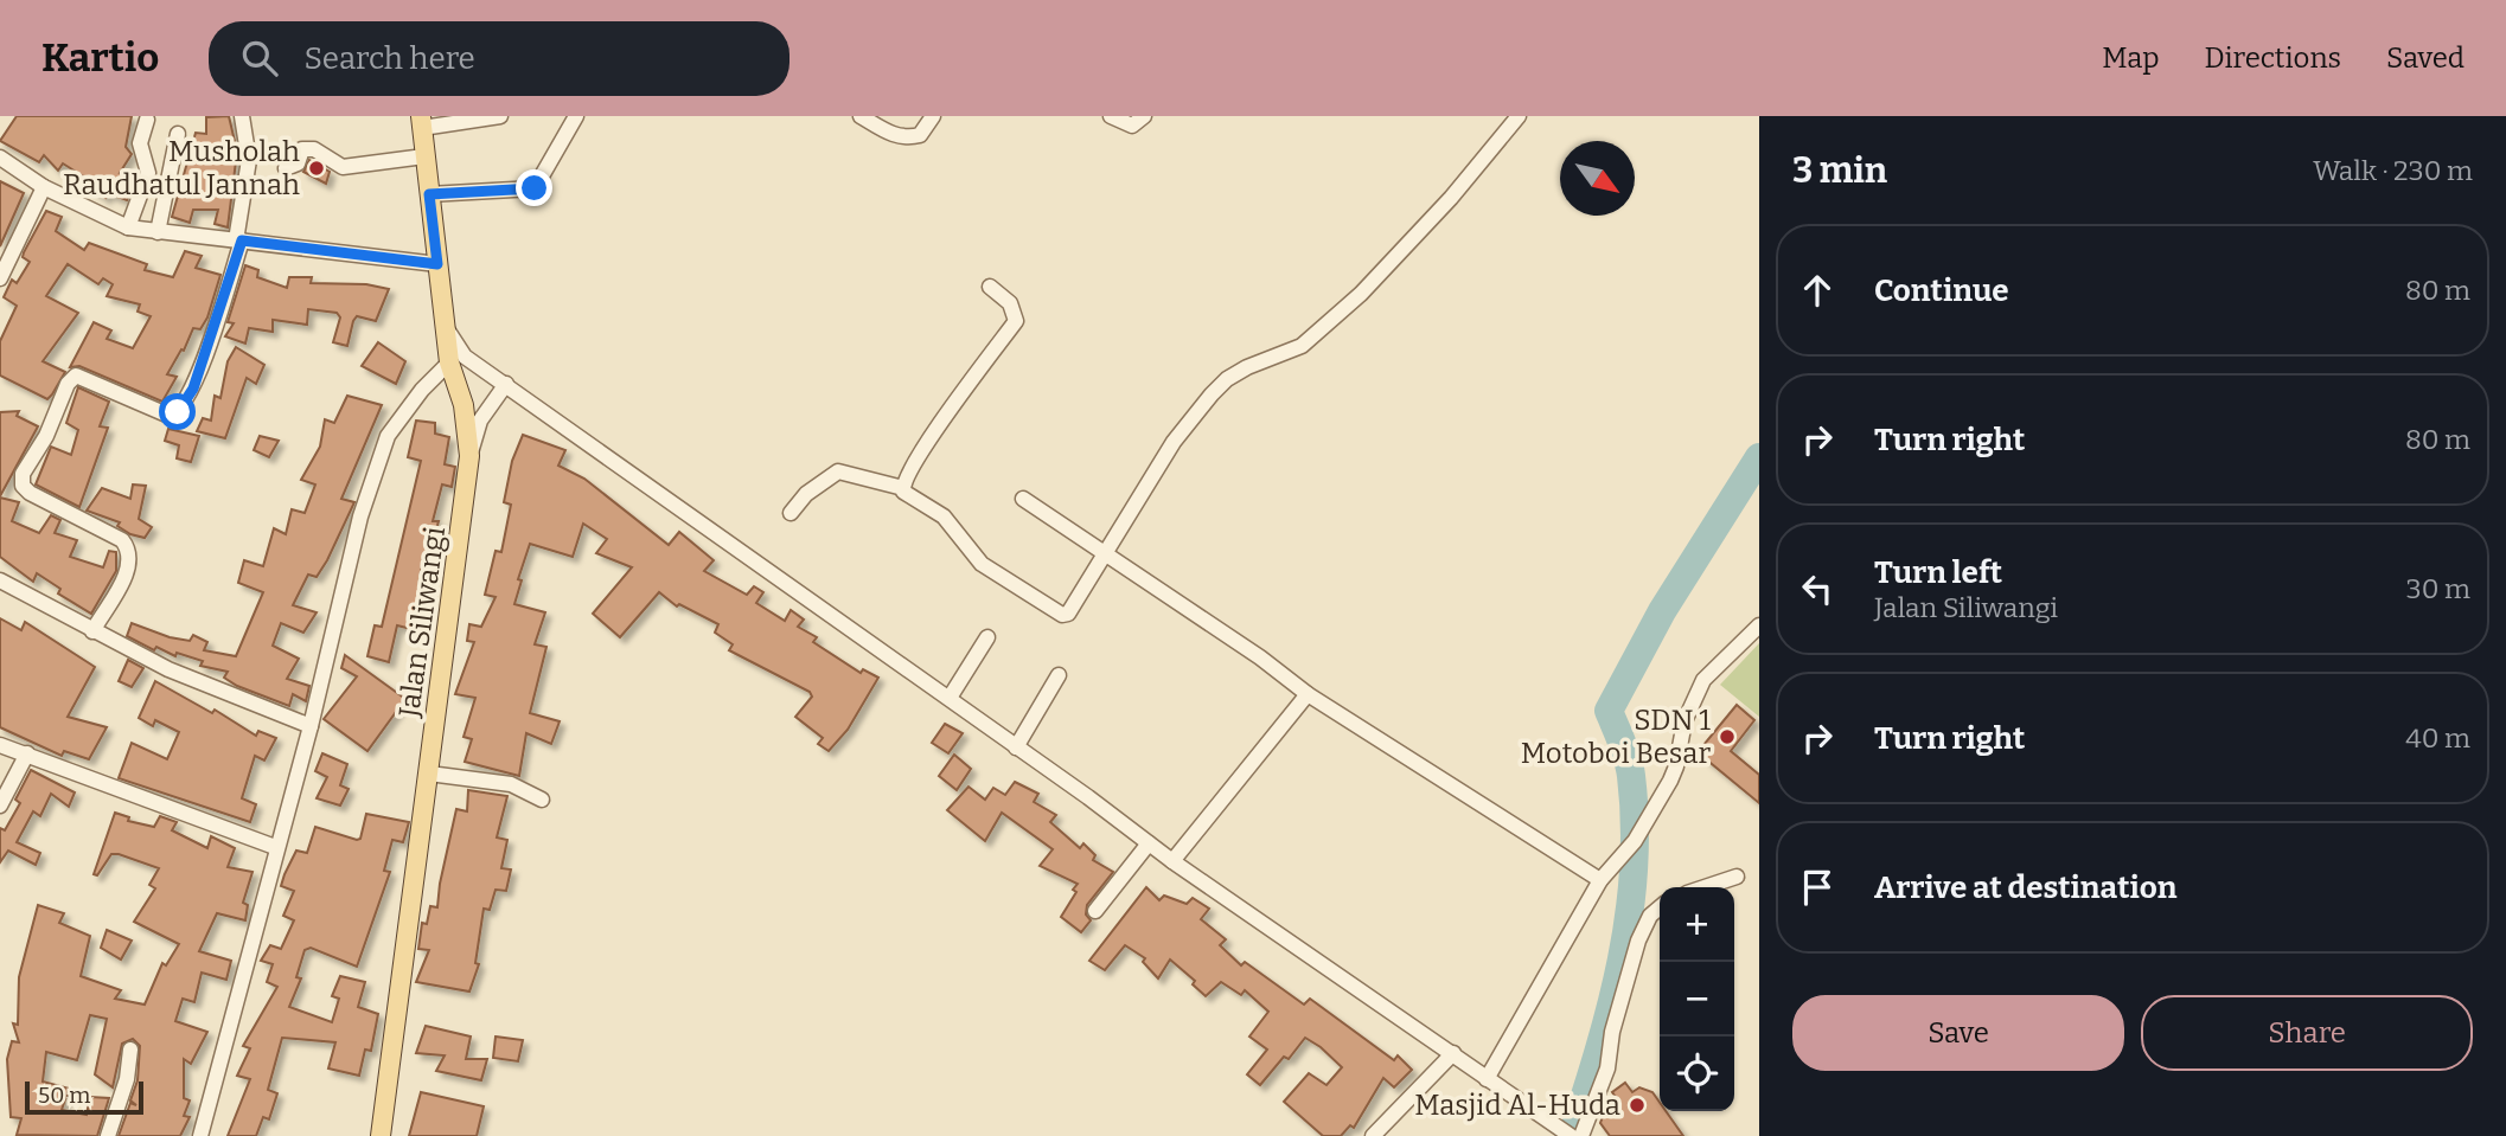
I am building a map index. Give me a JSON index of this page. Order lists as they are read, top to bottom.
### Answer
{
  "streets": {
    "main road": ["Jalan Siliwangi"]
  },
  "places": ["Musholah Raudhatul Jannah", "SDN 1 Motoboi Besar", "Masjid Al-Huda"],
  "scale_bar": "50 m",
  "north": "bottom right",
  "page": {
    "header": "Kartio",
    "search": "Search here",
    "nav": ["Map", "Directions", "Saved"],
    "heading": ["3 min", "Walk · 230 m"],
    "list": [
      ["Continue", "80 m"],
      ["Turn right", "80 m"],
      ["Turn left", "Jalan Siliwangi", "30 m"],
      ["Turn right", "40 m"],
      "Arrive at destination"
    ],
    "map_buttons": ["+", "−"],
    "buttons": ["Save", "Share"],
    "scale": "50 m"
  }
}
